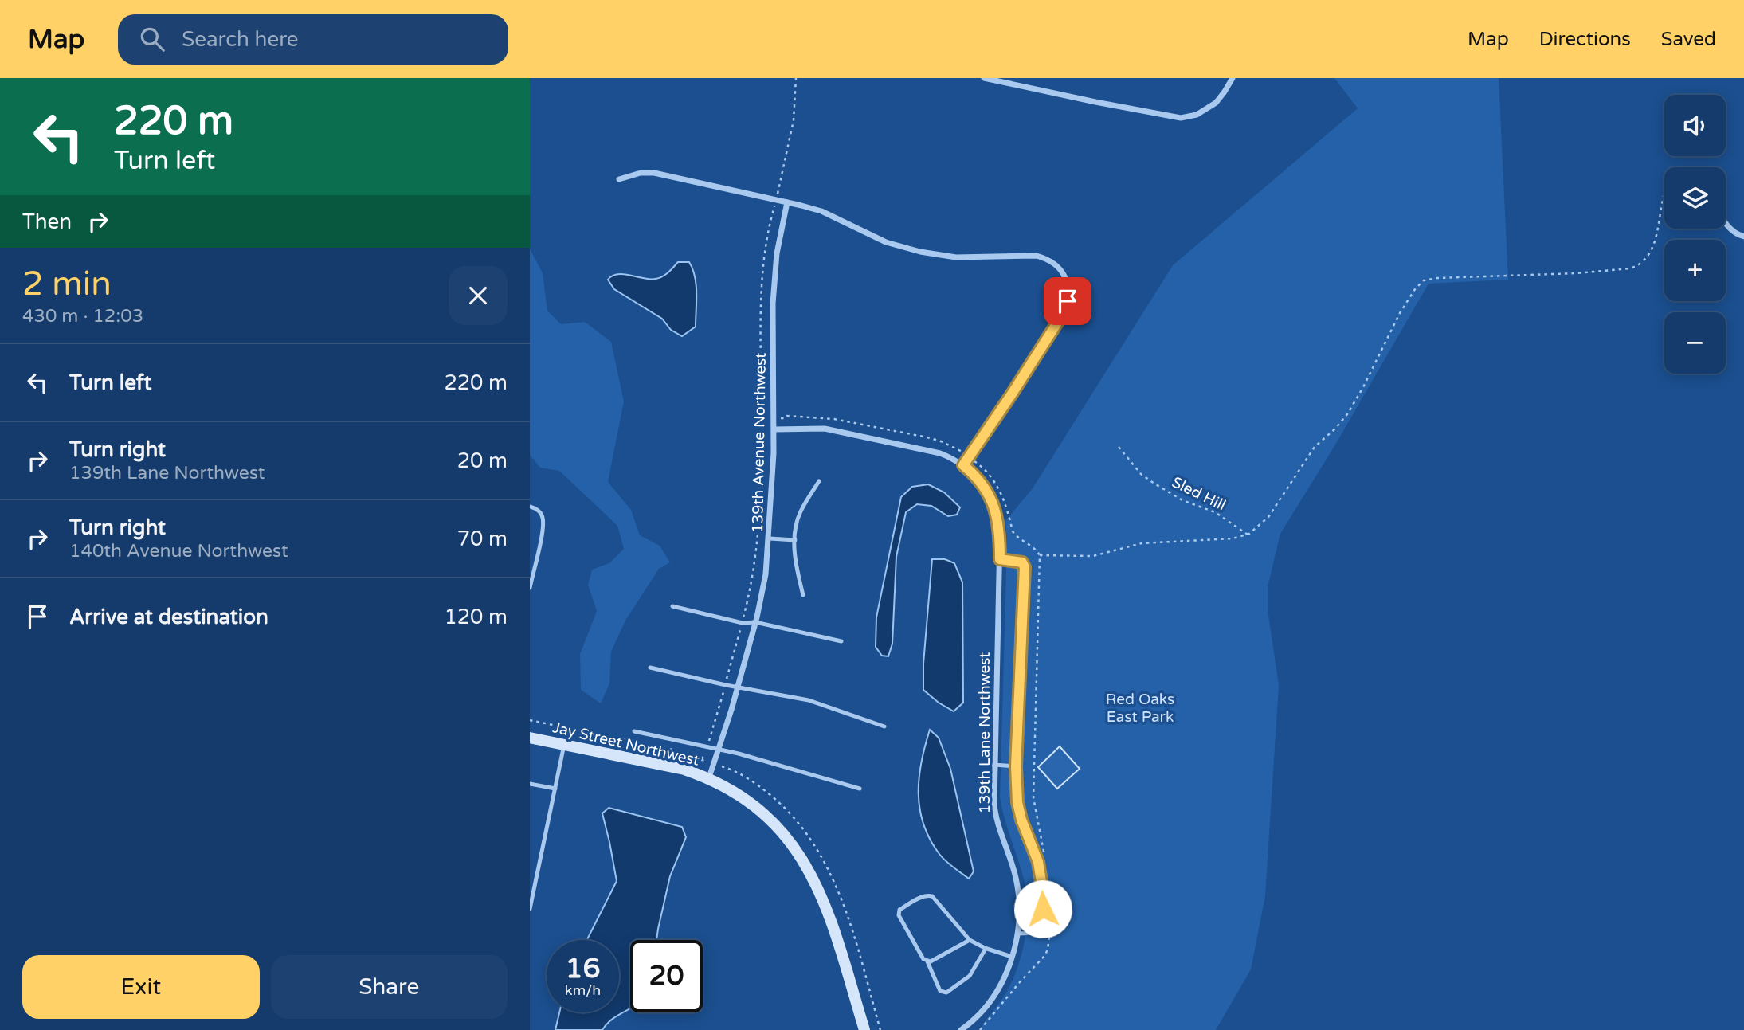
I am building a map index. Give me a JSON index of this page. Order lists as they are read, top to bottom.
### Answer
{
  "streets": {
    "street": ["139th Avenue Northwest", "139th Lane Northwest", "Jay Street Northwest"],
    "path": ["Sled Hill"]
  },
  "crossings": [
    ["139th Avenue Northwest", "139th Lane Northwest"],
    ["139th Avenue Northwest", "Jay Street Northwest"]
  ],
  "parks": ["Red Oaks East Park"],
  "page": {
    "header": "Map",
    "search": "Search here",
    "nav": ["Map", "Directions", "Saved"],
    "turn": ["220 m", "Turn left"],
    "map_buttons": ["+", "−"],
    "then": "Then",
    "heading": ["2 min", "430 m · 12:03"],
    "list": [
      {
        "name": "Turn left",
        "value": "220 m"
      },
      {
        "name": "Turn right",
        "note": "139th Lane Northwest",
        "value": "20 m"
      },
      {
        "name": "Turn right",
        "note": "140th Avenue Northwest",
        "value": "70 m"
      },
      {
        "name": "Arrive at destination",
        "value": "120 m"
      }
    ],
    "speed": "16 km/h",
    "limit": "20",
    "buttons": ["Exit", "Share"]
  }
}
